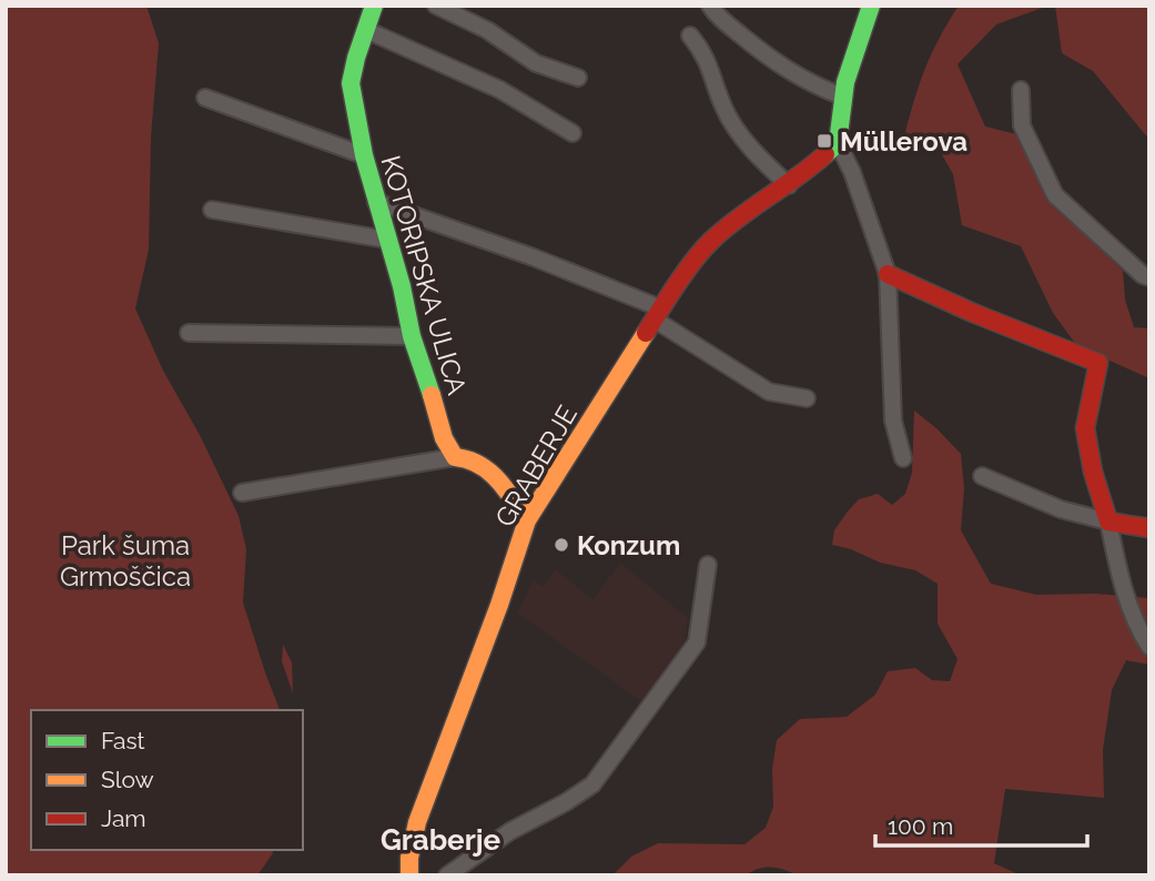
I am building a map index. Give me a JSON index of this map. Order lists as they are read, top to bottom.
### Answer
{
  "streets": {
    "street": ["KOTORIPSKA ULICA", "GRABERJE"]
  },
  "districts": ["Graberje"],
  "parks": ["Park šuma Grmoščica"],
  "places": {
    "transit": ["Müllerova"],
    "other": ["Konzum"]
  },
  "legend": ["Fast", "Slow", "Jam"],
  "scale_bar": "100 m"
}
